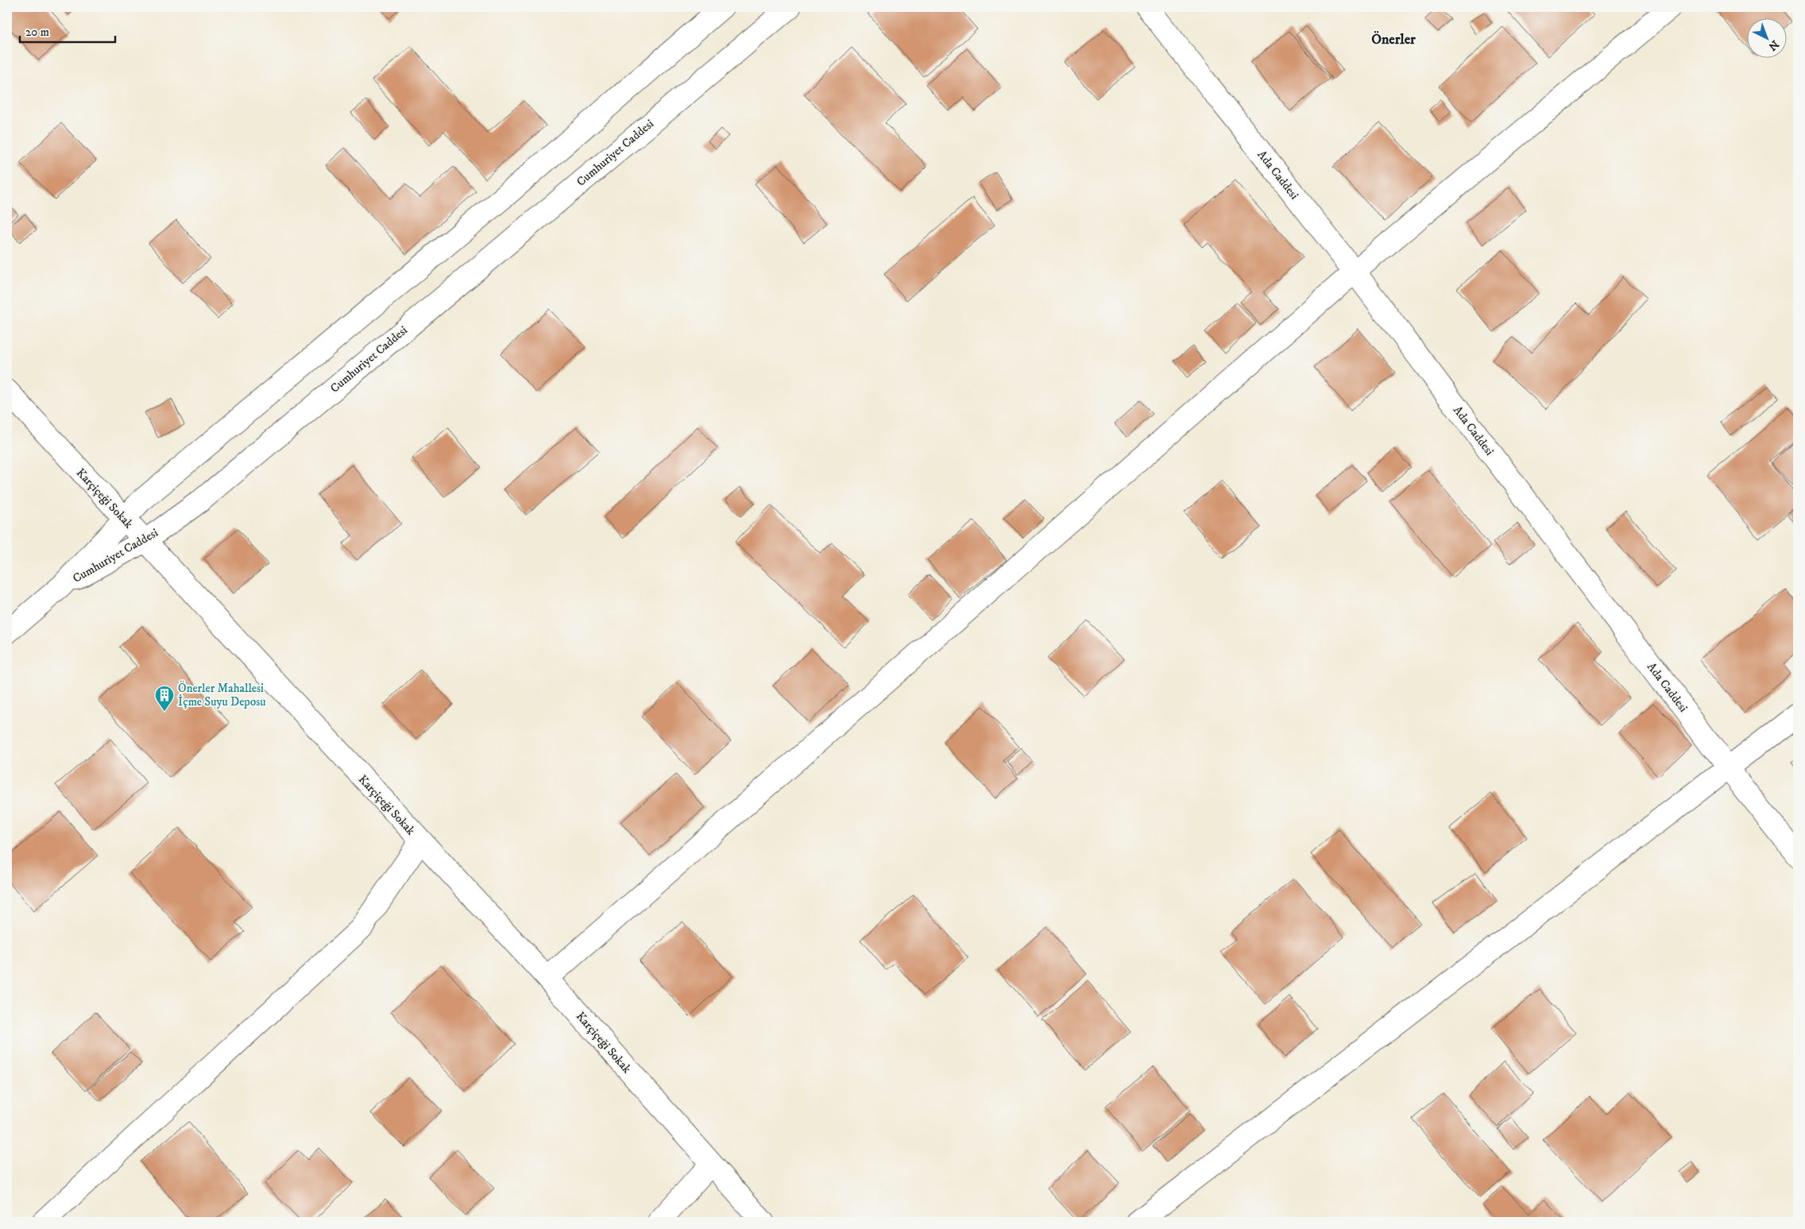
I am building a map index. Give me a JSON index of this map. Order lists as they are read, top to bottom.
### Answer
{
  "streets": {
    "street": ["Cumhuriyet Caddesi", "Ada Caddesi", "Karçiçeği Sokak"]
  },
  "crossings": [
    ["Cumhuriyet Caddesi", "Karçiçeği Sokak"]
  ],
  "districts": ["Önerler"],
  "places": {
    "building": ["Önerler Mahallesi İçme Suyu Deposu"]
  },
  "scale_bar": "20 m",
  "north": "bottom right"
}
